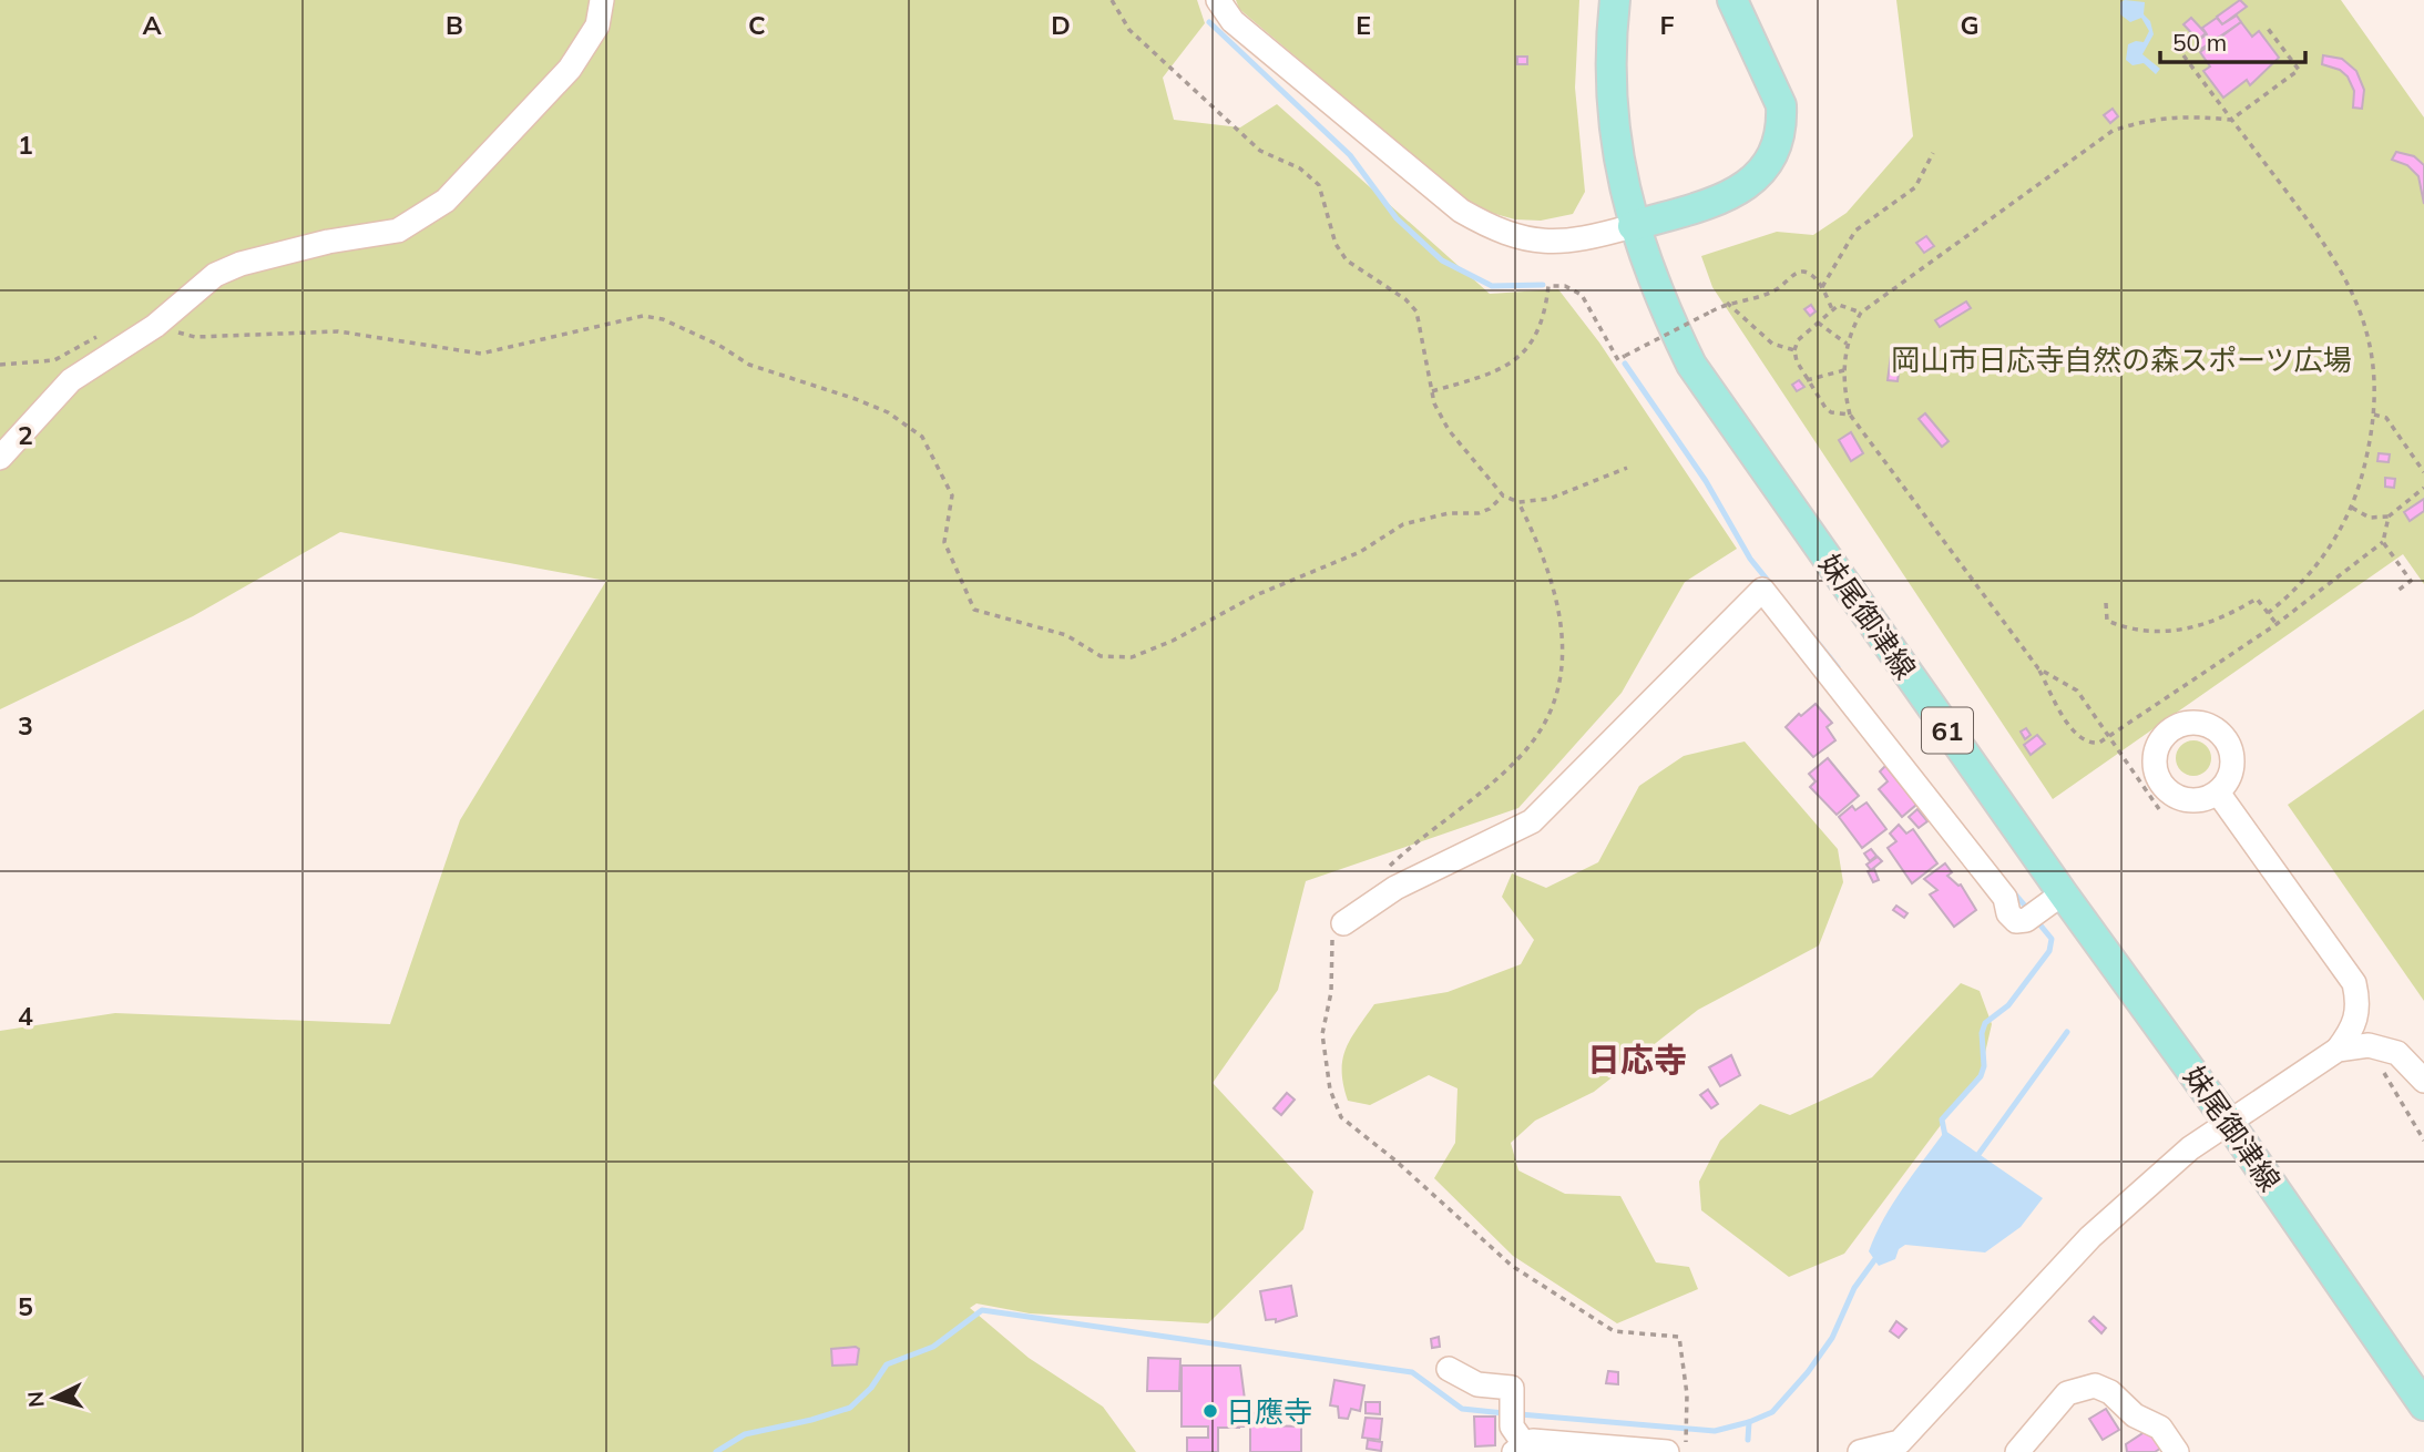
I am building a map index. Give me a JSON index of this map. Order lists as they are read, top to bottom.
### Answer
{
  "streets": {
    "main road": ["妹尾御津線", "61"]
  },
  "districts": ["日応寺"],
  "parks": ["岡山市日応寺自然の森スポーツ広場"],
  "places": ["日應寺"],
  "scale_bar": "50 m",
  "north": "left",
  "grid": {
    "columns": [
      "A",
      "B",
      "C",
      "D",
      "E",
      "F",
      "G"
    ],
    "rows": [
      "1",
      "2",
      "3",
      "4",
      "5"
    ]
  }
}
